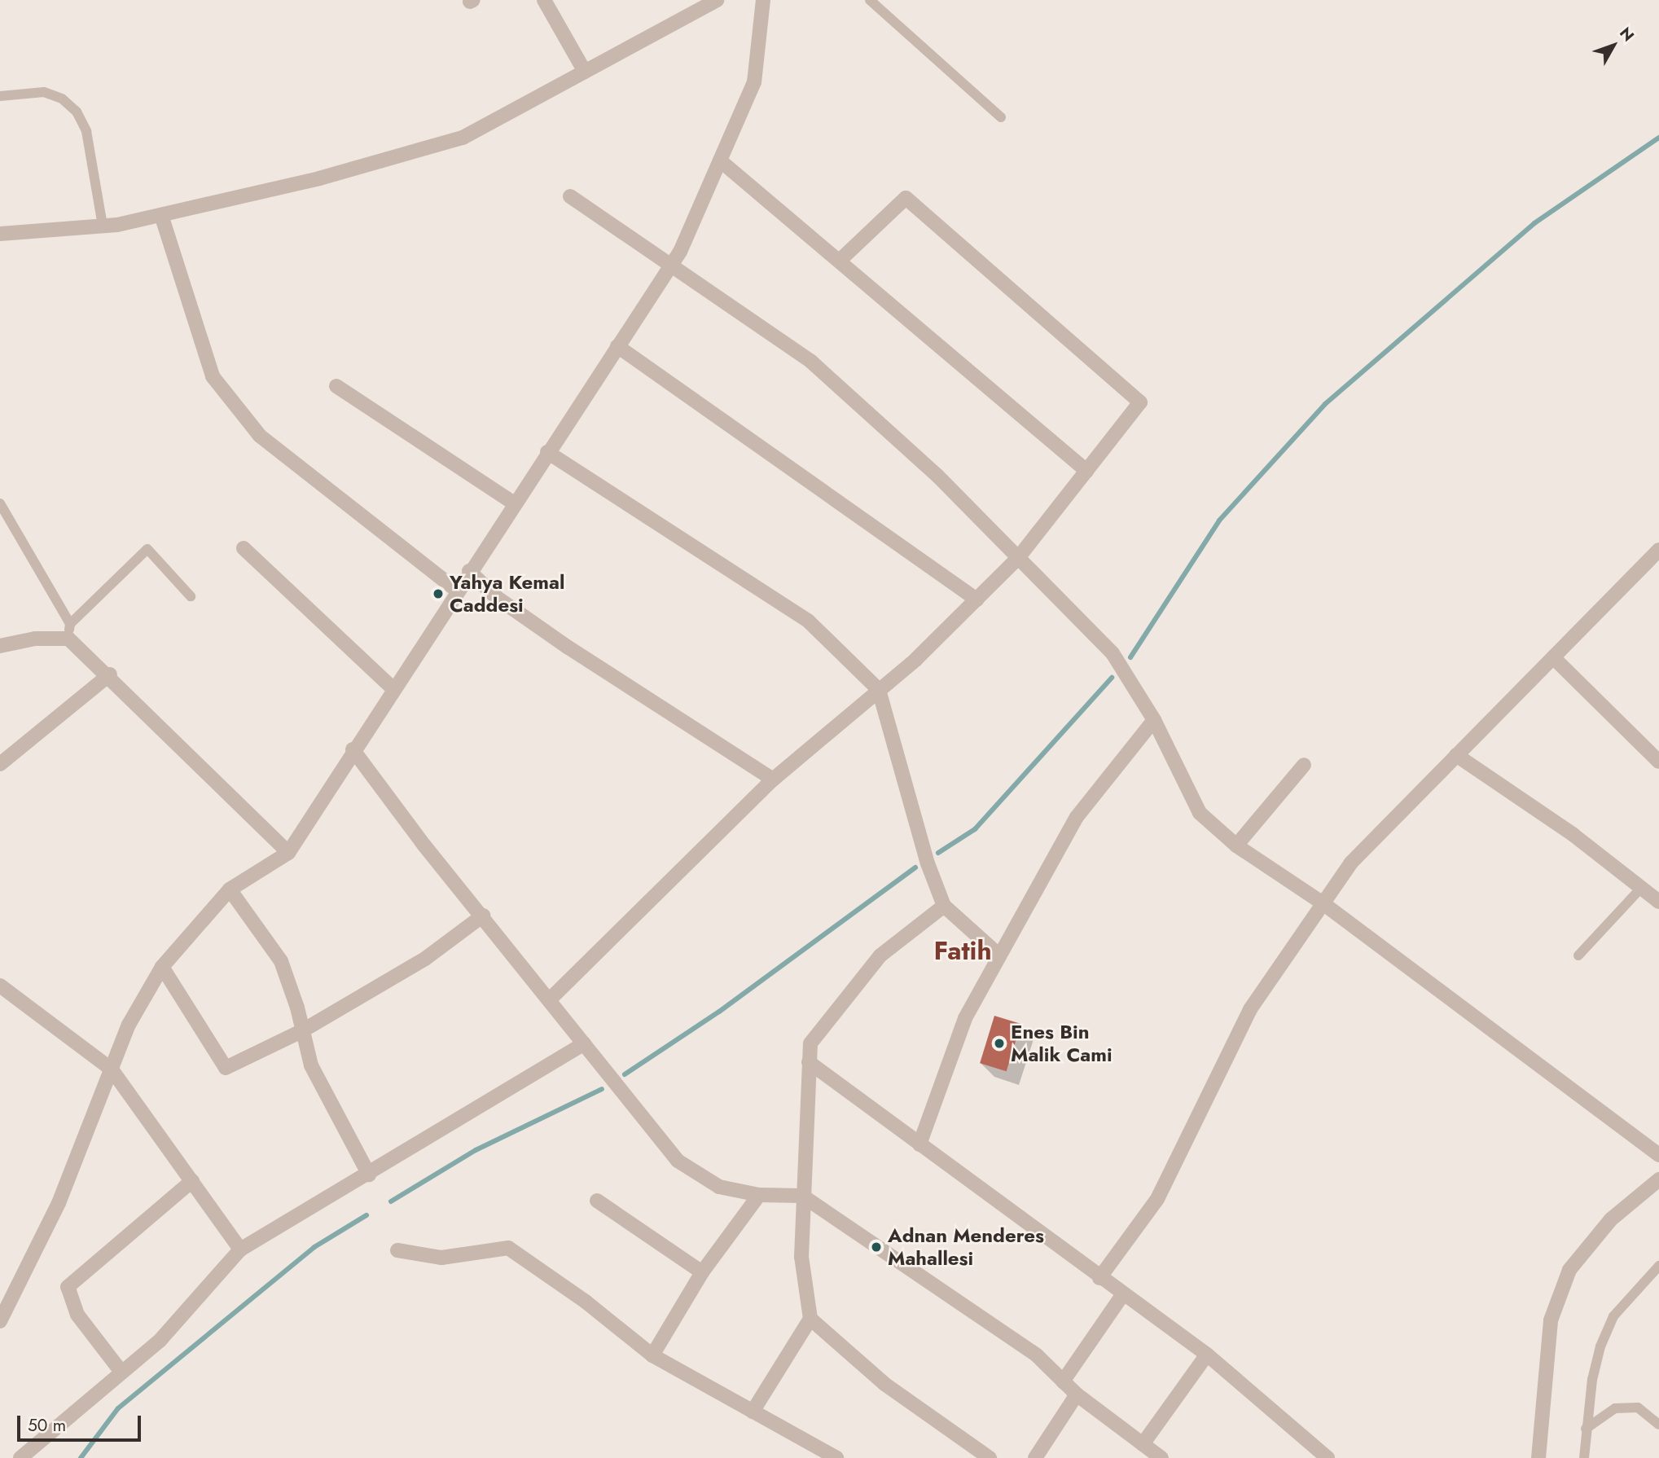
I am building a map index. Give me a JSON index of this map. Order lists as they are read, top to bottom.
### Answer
{
  "districts": ["Fatih"],
  "places": ["Yahya Kemal Caddesi", "Enes Bin Malik Cami", "Adnan Menderes Mahallesi"],
  "scale_bar": "50 m",
  "north": "top right"
}
